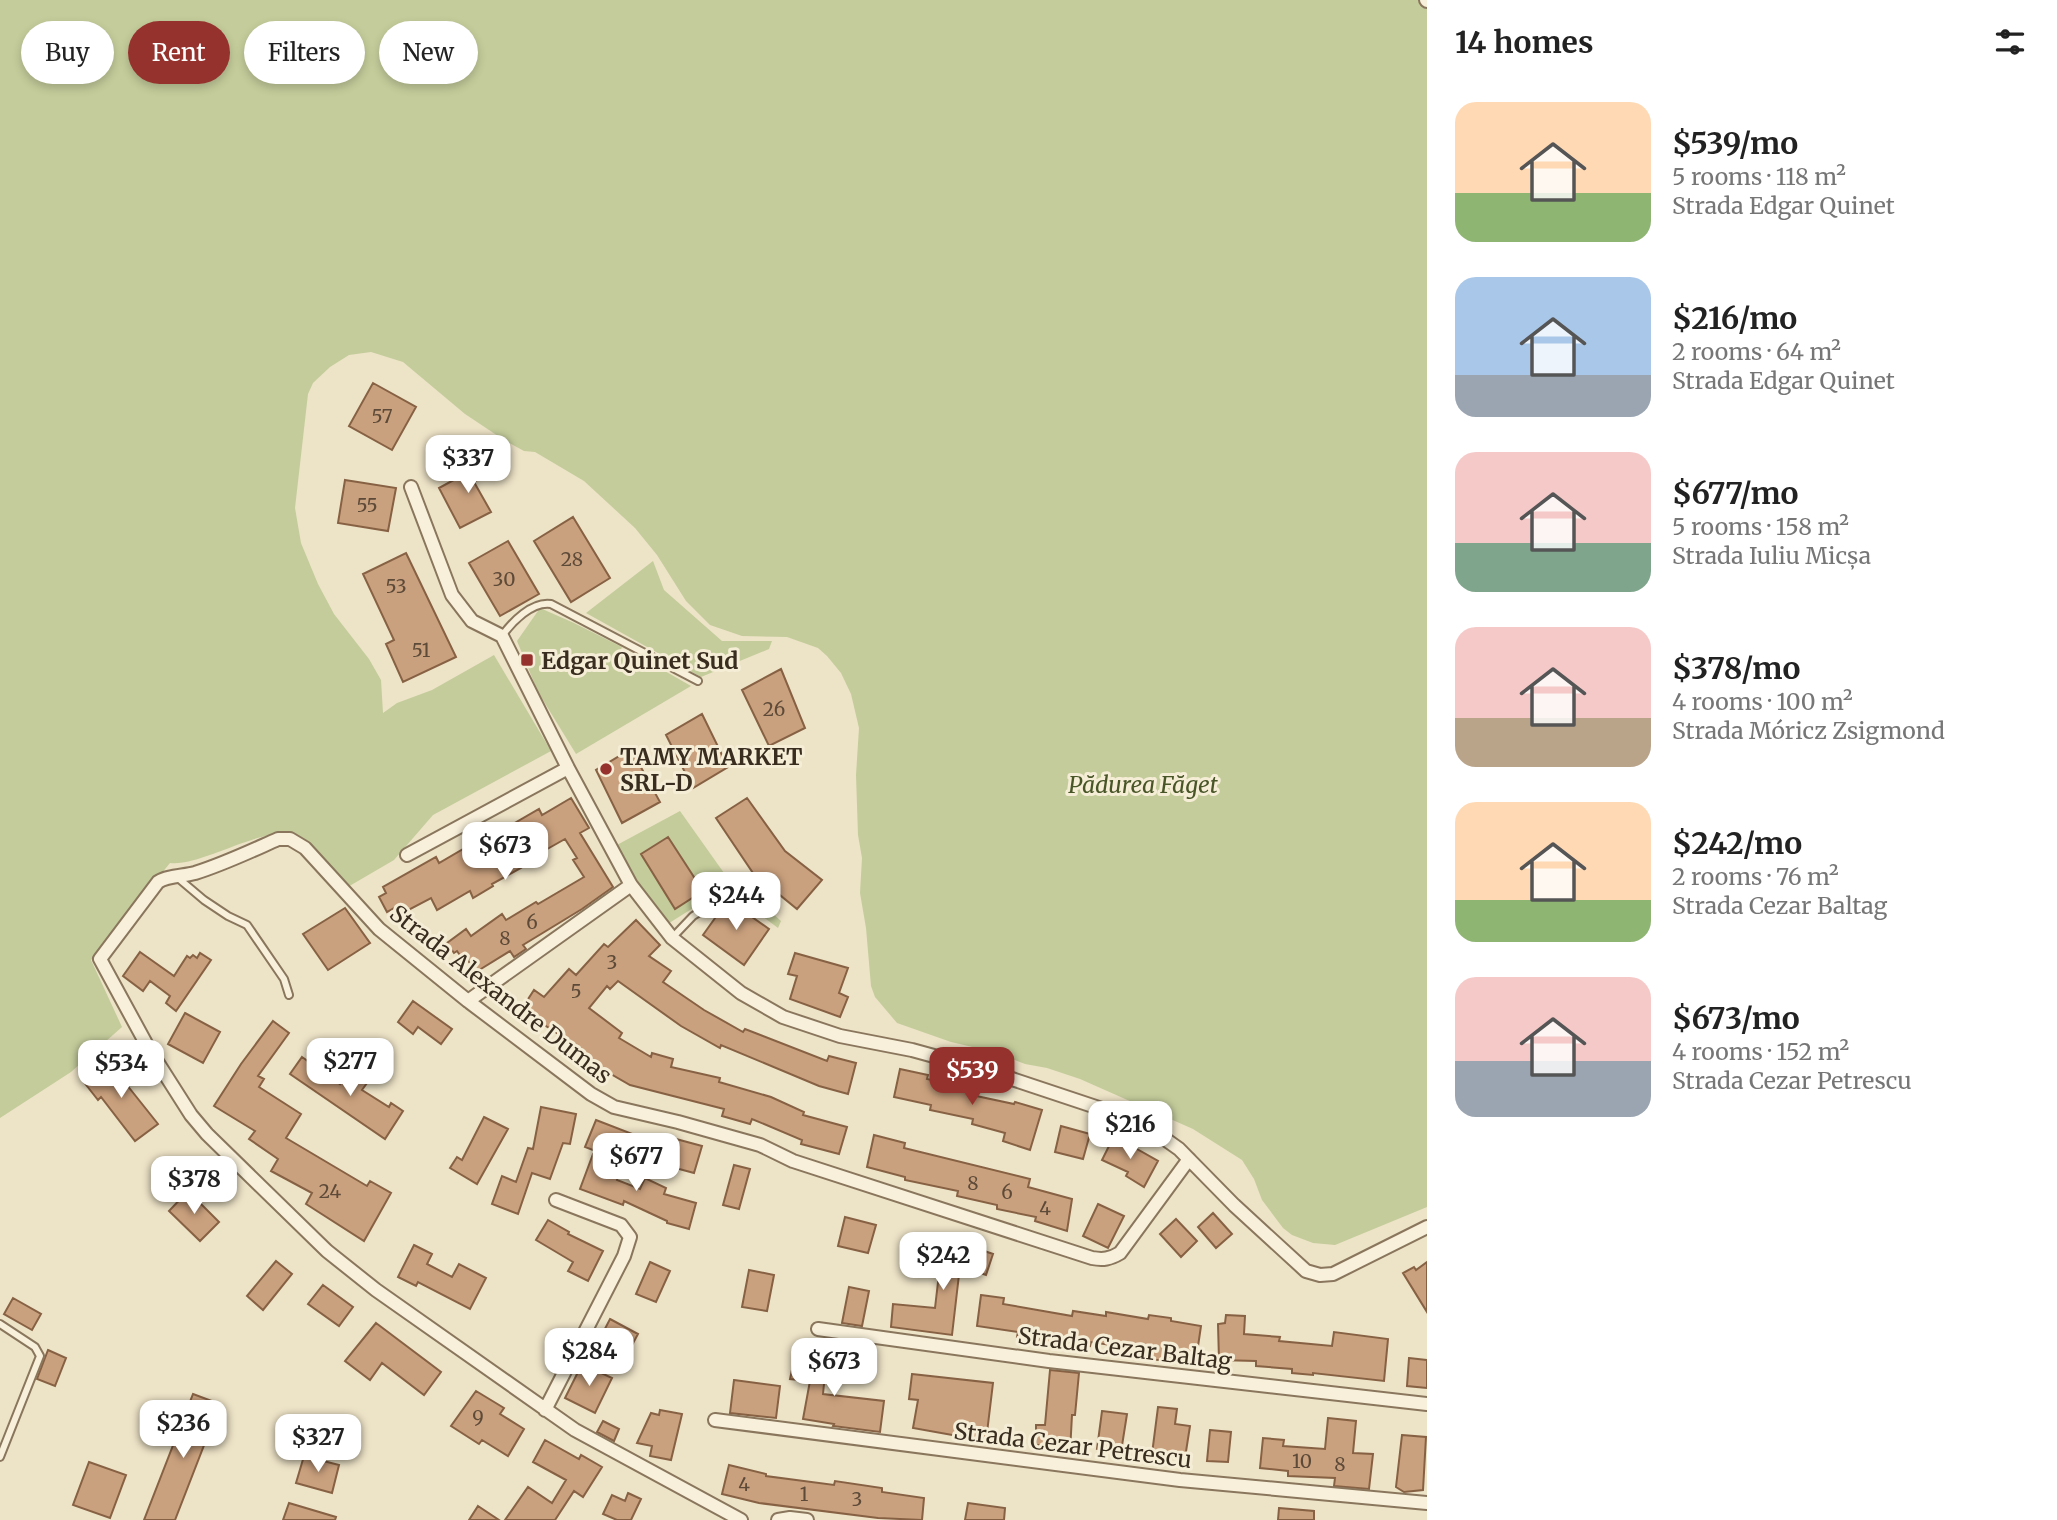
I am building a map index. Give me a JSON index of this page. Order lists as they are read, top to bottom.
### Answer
{
  "streets": {
    "street": ["Strada Alexandre Dumas", "Strada Cezar Baltag", "Strada Cezar Petrescu"]
  },
  "parks": ["Pădurea Făget"],
  "places": {
    "transit": ["Edgar Quinet Sud"],
    "other": ["TAMY MARKET SRL-D"]
  },
  "house_numbers": [
    "57",
    "55",
    "28",
    "30",
    "53",
    "51",
    "26",
    "6",
    "8",
    "3",
    "5",
    "8",
    "24",
    "6",
    "4",
    "9",
    "10",
    "8",
    "4",
    "1",
    "3"
  ],
  "page": {
    "heading": "14 homes",
    "chip": [
      "Buy",
      "Rent",
      "Filters",
      "New"
    ],
    "list": [
      {
        "name": "$539/mo",
        "note": "5 rooms · 118 m² · Strada Edgar Quinet"
      },
      {
        "name": "$216/mo",
        "note": "2 rooms · 64 m² · Strada Edgar Quinet"
      },
      {
        "name": "$677/mo",
        "note": "5 rooms · 158 m² · Strada Iuliu Micșa"
      },
      {
        "name": "$378/mo",
        "note": "4 rooms · 100 m² · Strada Móricz Zsigmond"
      },
      {
        "name": "$242/mo",
        "note": "2 rooms · 76 m² · Strada Cezar Baltag"
      },
      {
        "name": "$673/mo",
        "note": "4 rooms · 152 m² · Strada Cezar Petrescu"
      }
    ],
    "price": [
      "$337",
      "$673",
      "$244",
      "$277",
      "$534",
      "$539",
      "$216",
      "$677",
      "$378",
      "$242",
      "$284",
      "$673",
      "$236",
      "$327"
    ]
  }
}
